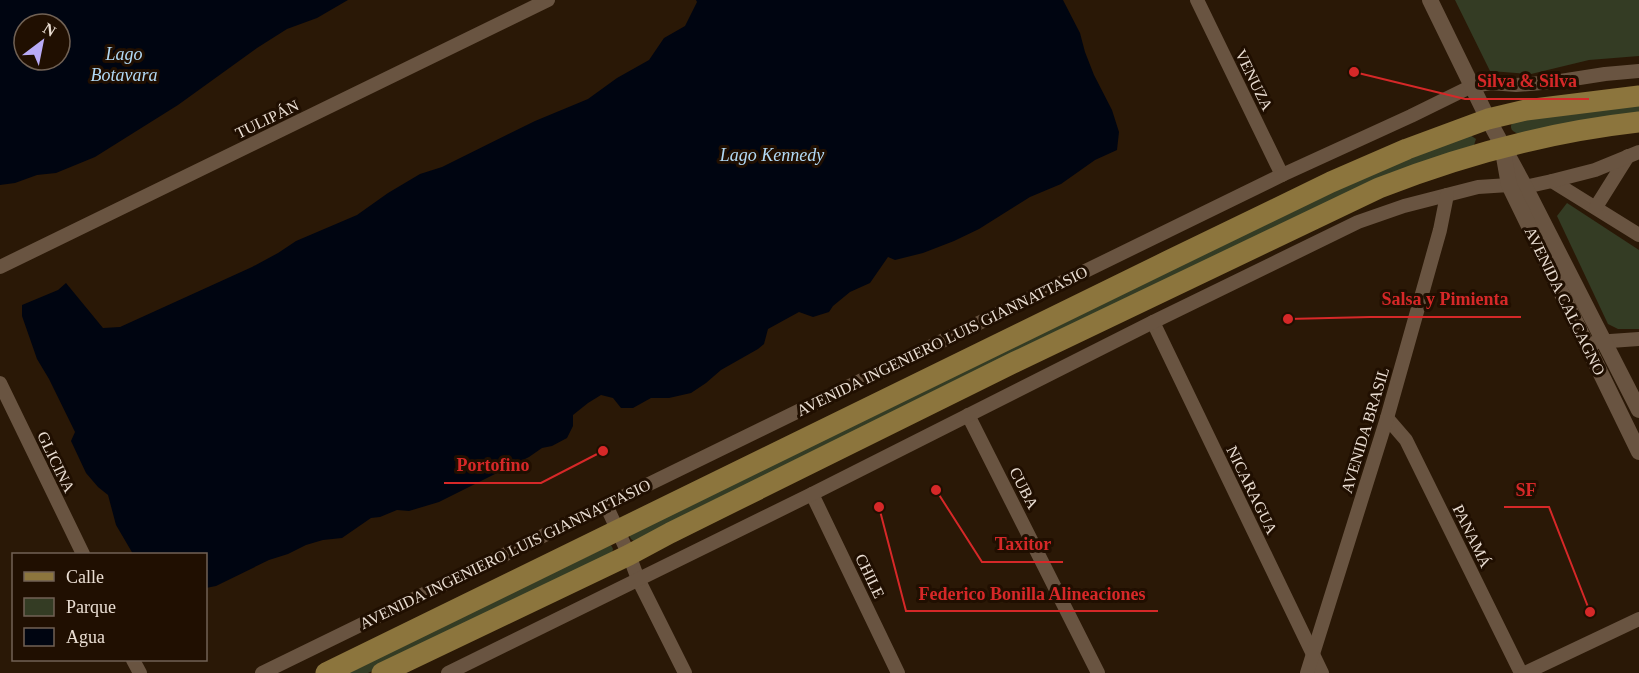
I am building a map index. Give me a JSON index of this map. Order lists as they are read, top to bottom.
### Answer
{
  "streets": {
    "main road": ["AVENIDA INGENIERO LUIS GIANNATTASIO"],
    "street": [
      "VENUZA",
      "TULIPÁN",
      "AVENIDA CALCAGNO",
      "AVENIDA BRASIL",
      "GLICINA",
      "CUBA",
      "NICARAGUA",
      "PANAMÁ",
      "CHILE"
    ]
  },
  "crossings": [
    ["VENUZA", "AVENIDA INGENIERO LUIS GIANNATTASIO"],
    ["AVENIDA CALCAGNO", "AVENIDA INGENIERO LUIS GIANNATTASIO"],
    ["AVENIDA BRASIL", "NICARAGUA"],
    ["AVENIDA BRASIL", "PANAMÁ"]
  ],
  "water": ["Lago Botavara", "Lago Kennedy"],
  "places": [
    "Silva & Silva",
    "Salsa y Pimienta",
    "Portofino",
    "Taxitor",
    "Federico Bonilla Alineaciones",
    "SF"
  ],
  "legend": ["Calle", "Parque", "Agua"],
  "north": "top right"
}
